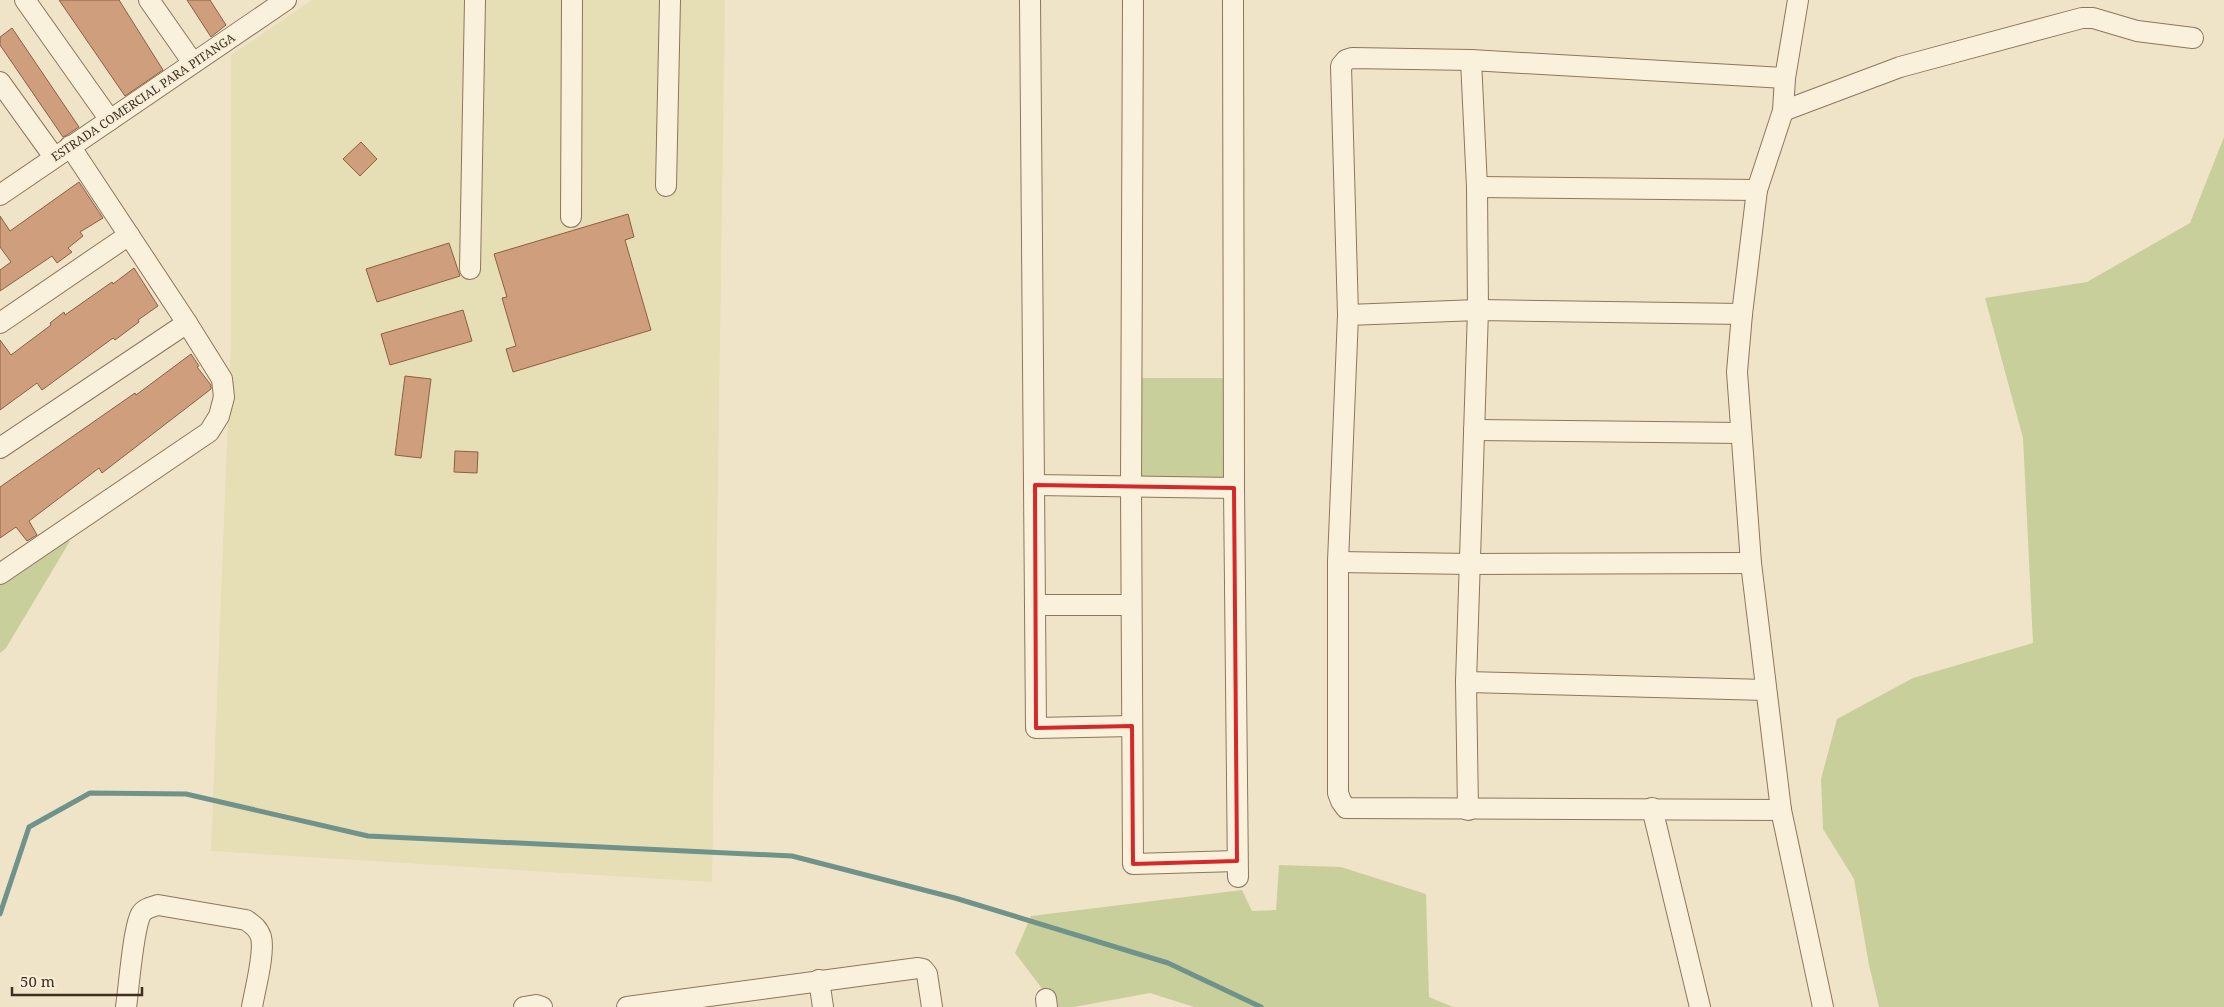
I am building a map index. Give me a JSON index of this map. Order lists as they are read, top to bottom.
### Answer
{
  "streets": {
    "street": ["ESTRADA COMERCIAL PARA PITANGA"]
  },
  "scale_bar": "50 m"
}
